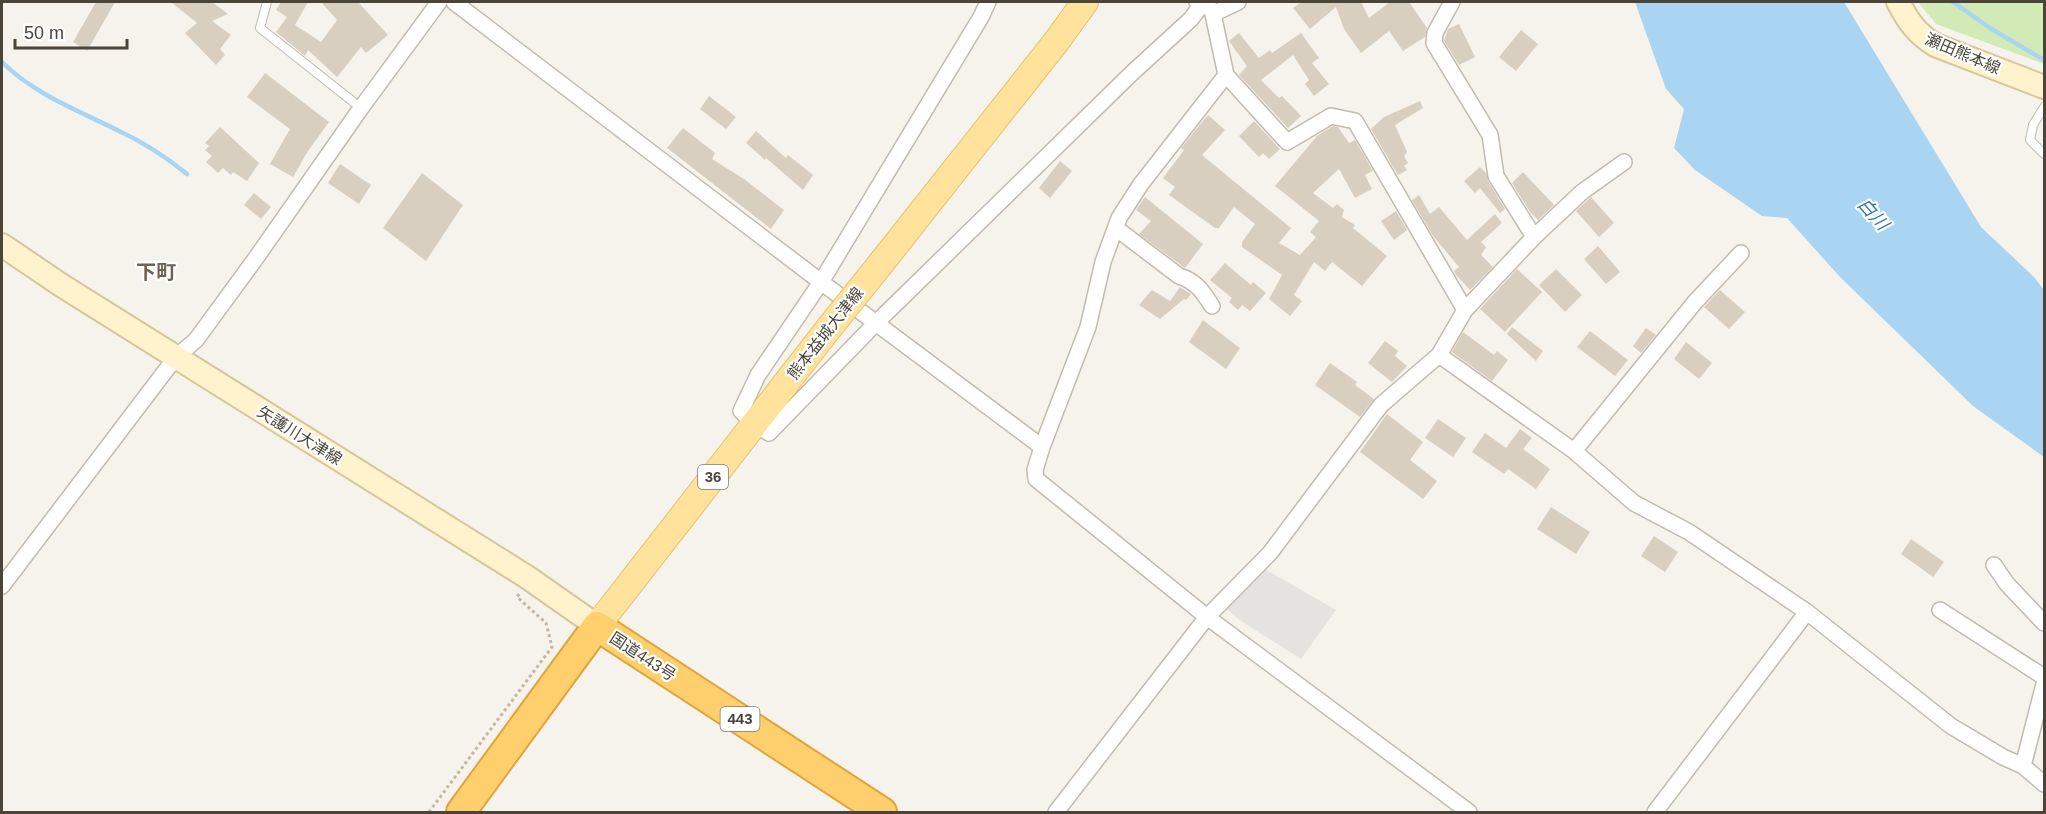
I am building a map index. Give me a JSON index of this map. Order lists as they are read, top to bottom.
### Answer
{
  "streets": {
    "highway": ["国道443号", "443"],
    "main road": [
      "瀬田熊本線",
      "熊本益城大津線",
      "矢護川大津線",
      "36"
    ]
  },
  "crossings": [
    ["熊本益城大津線", "矢護川大津線"],
    ["熊本益城大津線", "国道443号"],
    ["矢護川大津線", "国道443号"]
  ],
  "districts": ["下町"],
  "water": ["白川"],
  "scale_bar": "50 m"
}
